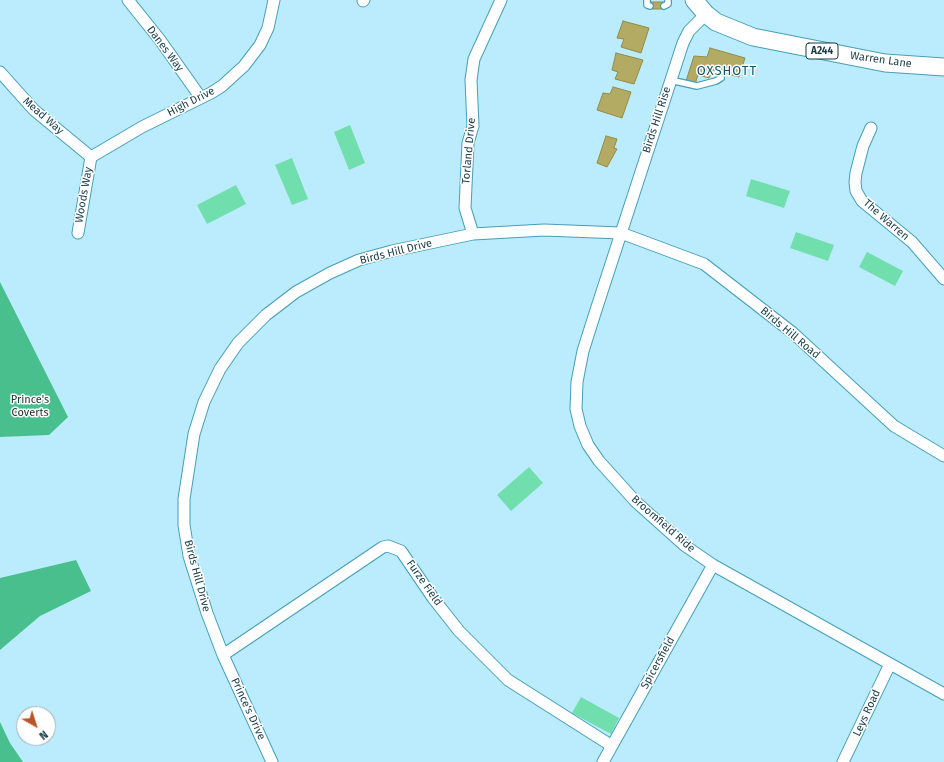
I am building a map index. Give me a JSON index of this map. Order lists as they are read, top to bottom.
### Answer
{
  "streets": {
    "main road": ["A244", "Warren Lane"],
    "street": [
      "Danes Way",
      "High Drive",
      "Mead Way",
      "Birds Hill Rise",
      "Torland Drive",
      "Woods Way",
      "The Warren",
      "Birds Hill Drive",
      "Birds Hill Road",
      "Broomfield Ride",
      "Furze Field",
      "Spicersfield",
      "Prince's Drive",
      "Leys Road"
    ]
  },
  "crossings": [
    ["Danes Way", "High Drive"],
    ["A244", "Warren Lane"],
    ["A244", "Birds Hill Rise"],
    ["Warren Lane", "Birds Hill Rise"],
    ["High Drive", "Mead Way"],
    ["High Drive", "Woods Way"],
    ["Mead Way", "Woods Way"],
    ["Birds Hill Rise", "Birds Hill Drive"],
    ["Birds Hill Rise", "Birds Hill Road"],
    ["Birds Hill Rise", "Broomfield Ride"],
    ["Torland Drive", "Birds Hill Drive"],
    ["Birds Hill Drive", "Birds Hill Road"],
    ["Birds Hill Drive", "Broomfield Ride"],
    ["Birds Hill Drive", "Furze Field"],
    ["Birds Hill Drive", "Prince's Drive"],
    ["Birds Hill Road", "Broomfield Ride"],
    ["Broomfield Ride", "Spicersfield"],
    ["Broomfield Ride", "Leys Road"],
    ["Furze Field", "Spicersfield"],
    ["Furze Field", "Prince's Drive"]
  ],
  "districts": ["OXSHOTT"],
  "parks": ["Prince's Coverts"],
  "north": "bottom right"
}
